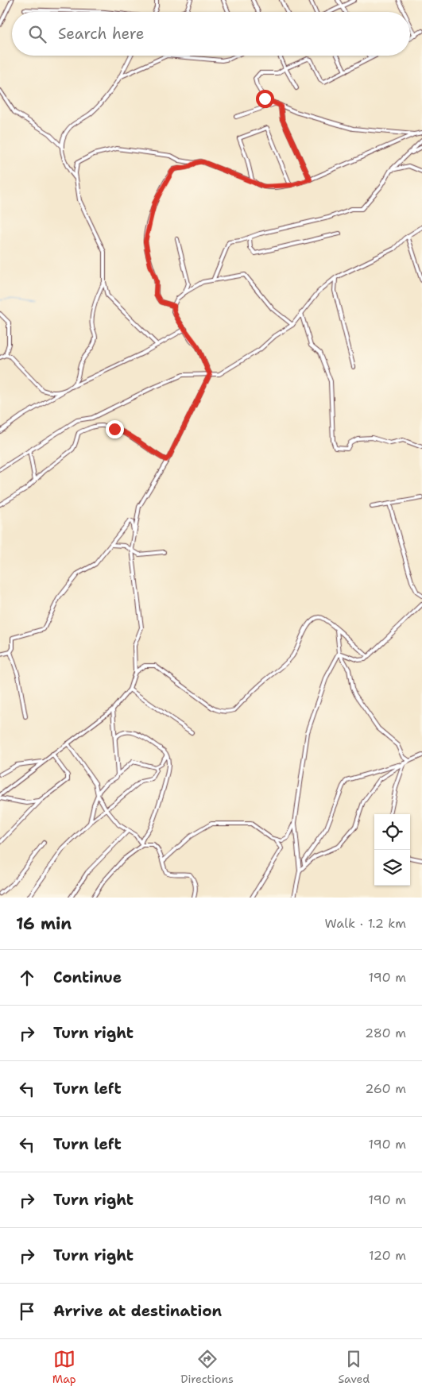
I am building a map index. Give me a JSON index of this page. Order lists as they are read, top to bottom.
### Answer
{
  "page": {
    "search": "Search here",
    "heading": ["16 min", "Walk · 1.2 km"],
    "list": [
      ["Continue", "190 m"],
      ["Turn right", "280 m"],
      ["Turn left", "260 m"],
      ["Turn left", "190 m"],
      ["Turn right", "190 m"],
      ["Turn right", "120 m"],
      "Arrive at destination"
    ],
    "nav": ["Map", "Directions", "Saved"]
  }
}
